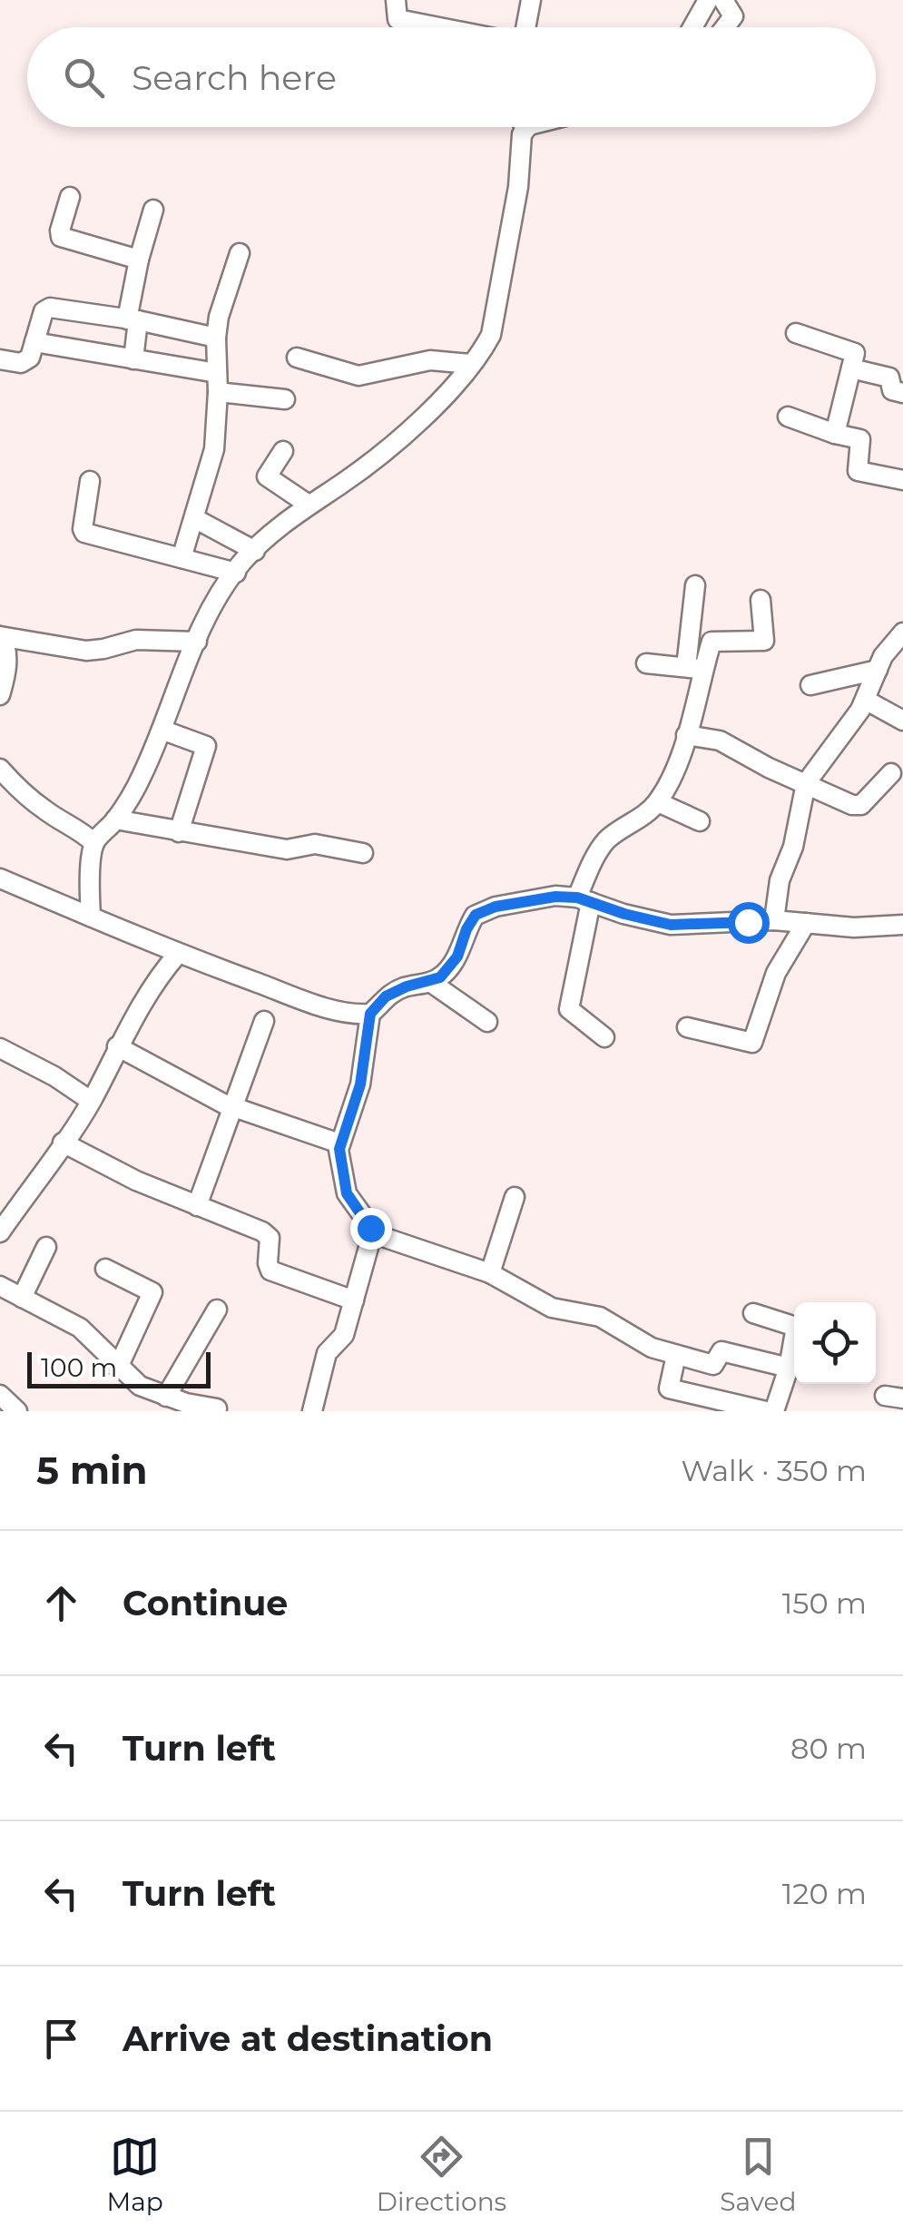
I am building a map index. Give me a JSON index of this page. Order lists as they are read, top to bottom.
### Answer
{
  "scale_bar": "100 m",
  "page": {
    "search": "Search here",
    "scale": "100 m",
    "heading": ["5 min", "Walk · 350 m"],
    "list": [
      ["Continue", "150 m"],
      ["Turn left", "80 m"],
      ["Turn left", "120 m"],
      "Arrive at destination"
    ],
    "nav": ["Map", "Directions", "Saved"]
  }
}
